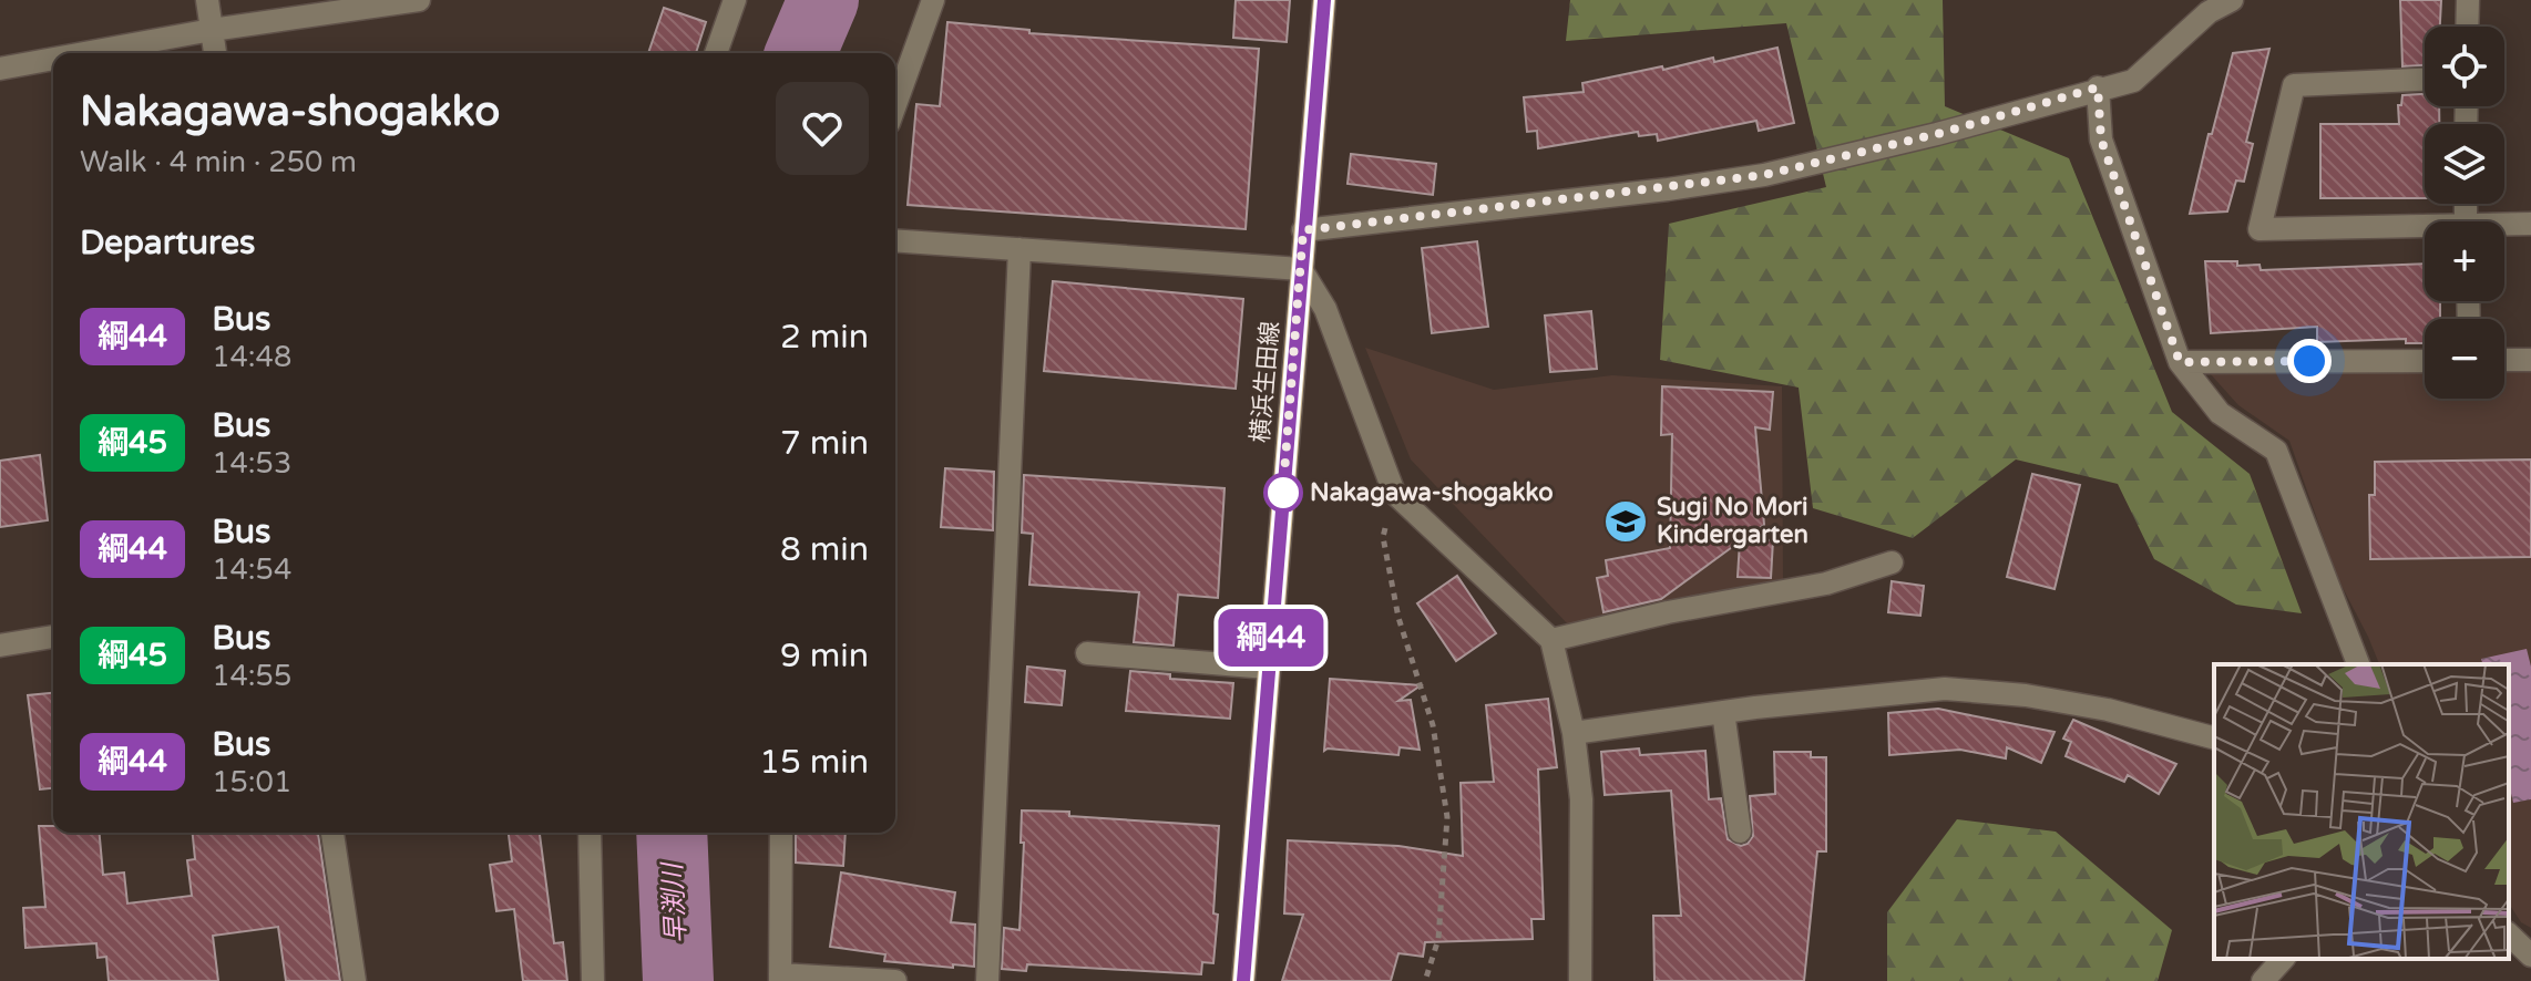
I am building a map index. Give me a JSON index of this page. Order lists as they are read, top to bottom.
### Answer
{
  "streets": {
    "main road": ["横浜生田線"]
  },
  "water": ["早渕川"],
  "places": {
    "other": ["Nakagawa-shogakko"],
    "school or university": ["Sugi No Mori Kindergarten"]
  },
  "lines": ["bus line 綱44"],
  "page": {
    "on_map": "綱44",
    "map_buttons": ["+", "−"],
    "heading": [
      ["Nakagawa-shogakko", "Walk · 4 min · 250 m"],
      "Departures"
    ],
    "list": [
      {
        "mark": "綱44",
        "name": "Bus",
        "note": "14:48",
        "value": "2 min"
      },
      {
        "mark": "綱45",
        "name": "Bus",
        "note": "14:53",
        "value": "7 min"
      },
      {
        "mark": "綱44",
        "name": "Bus",
        "note": "14:54",
        "value": "8 min"
      },
      {
        "mark": "綱45",
        "name": "Bus",
        "note": "14:55",
        "value": "9 min"
      },
      {
        "mark": "綱44",
        "name": "Bus",
        "note": "15:01",
        "value": "15 min"
      }
    ]
  }
}
